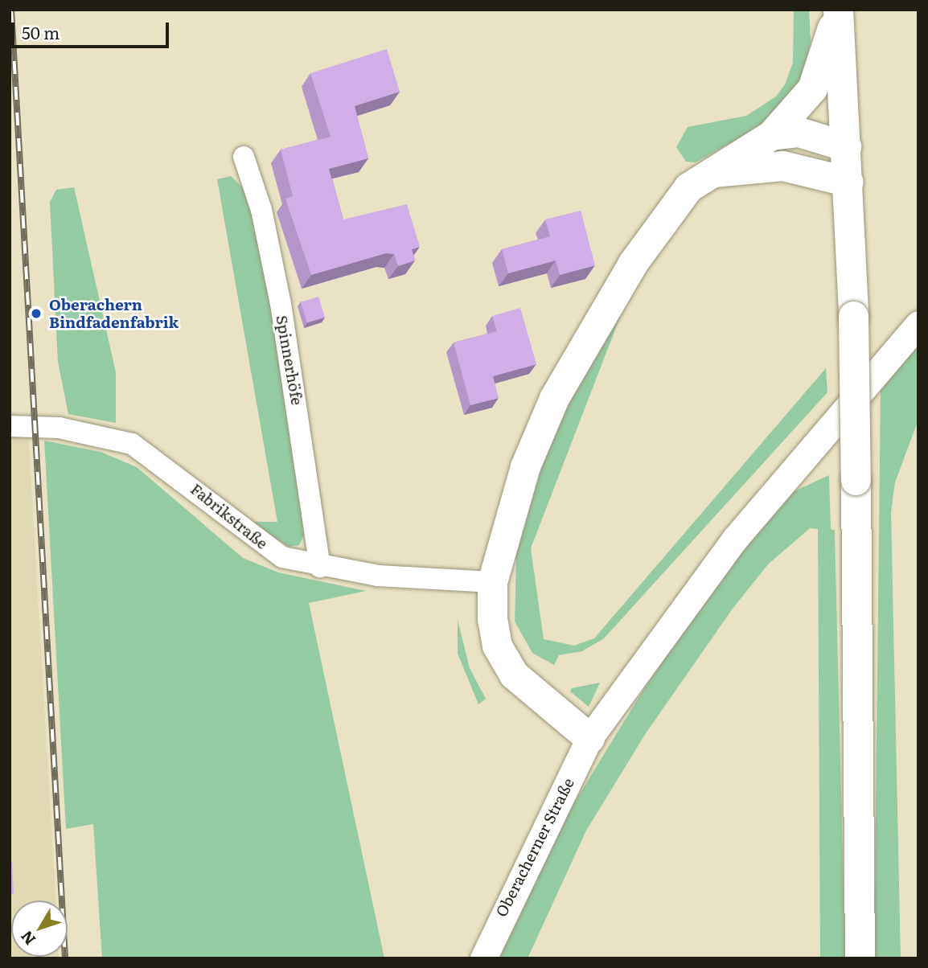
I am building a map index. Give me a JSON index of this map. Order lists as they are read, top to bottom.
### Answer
{
  "streets": {
    "street": ["Spinnerhöfe", "Fabrikstraße", "Oberacherner Straße"]
  },
  "crossings": [
    ["Spinnerhöfe", "Fabrikstraße"]
  ],
  "places": ["Oberachern Bindfadenfabrik"],
  "scale_bar": "50 m",
  "north": "bottom left"
}
